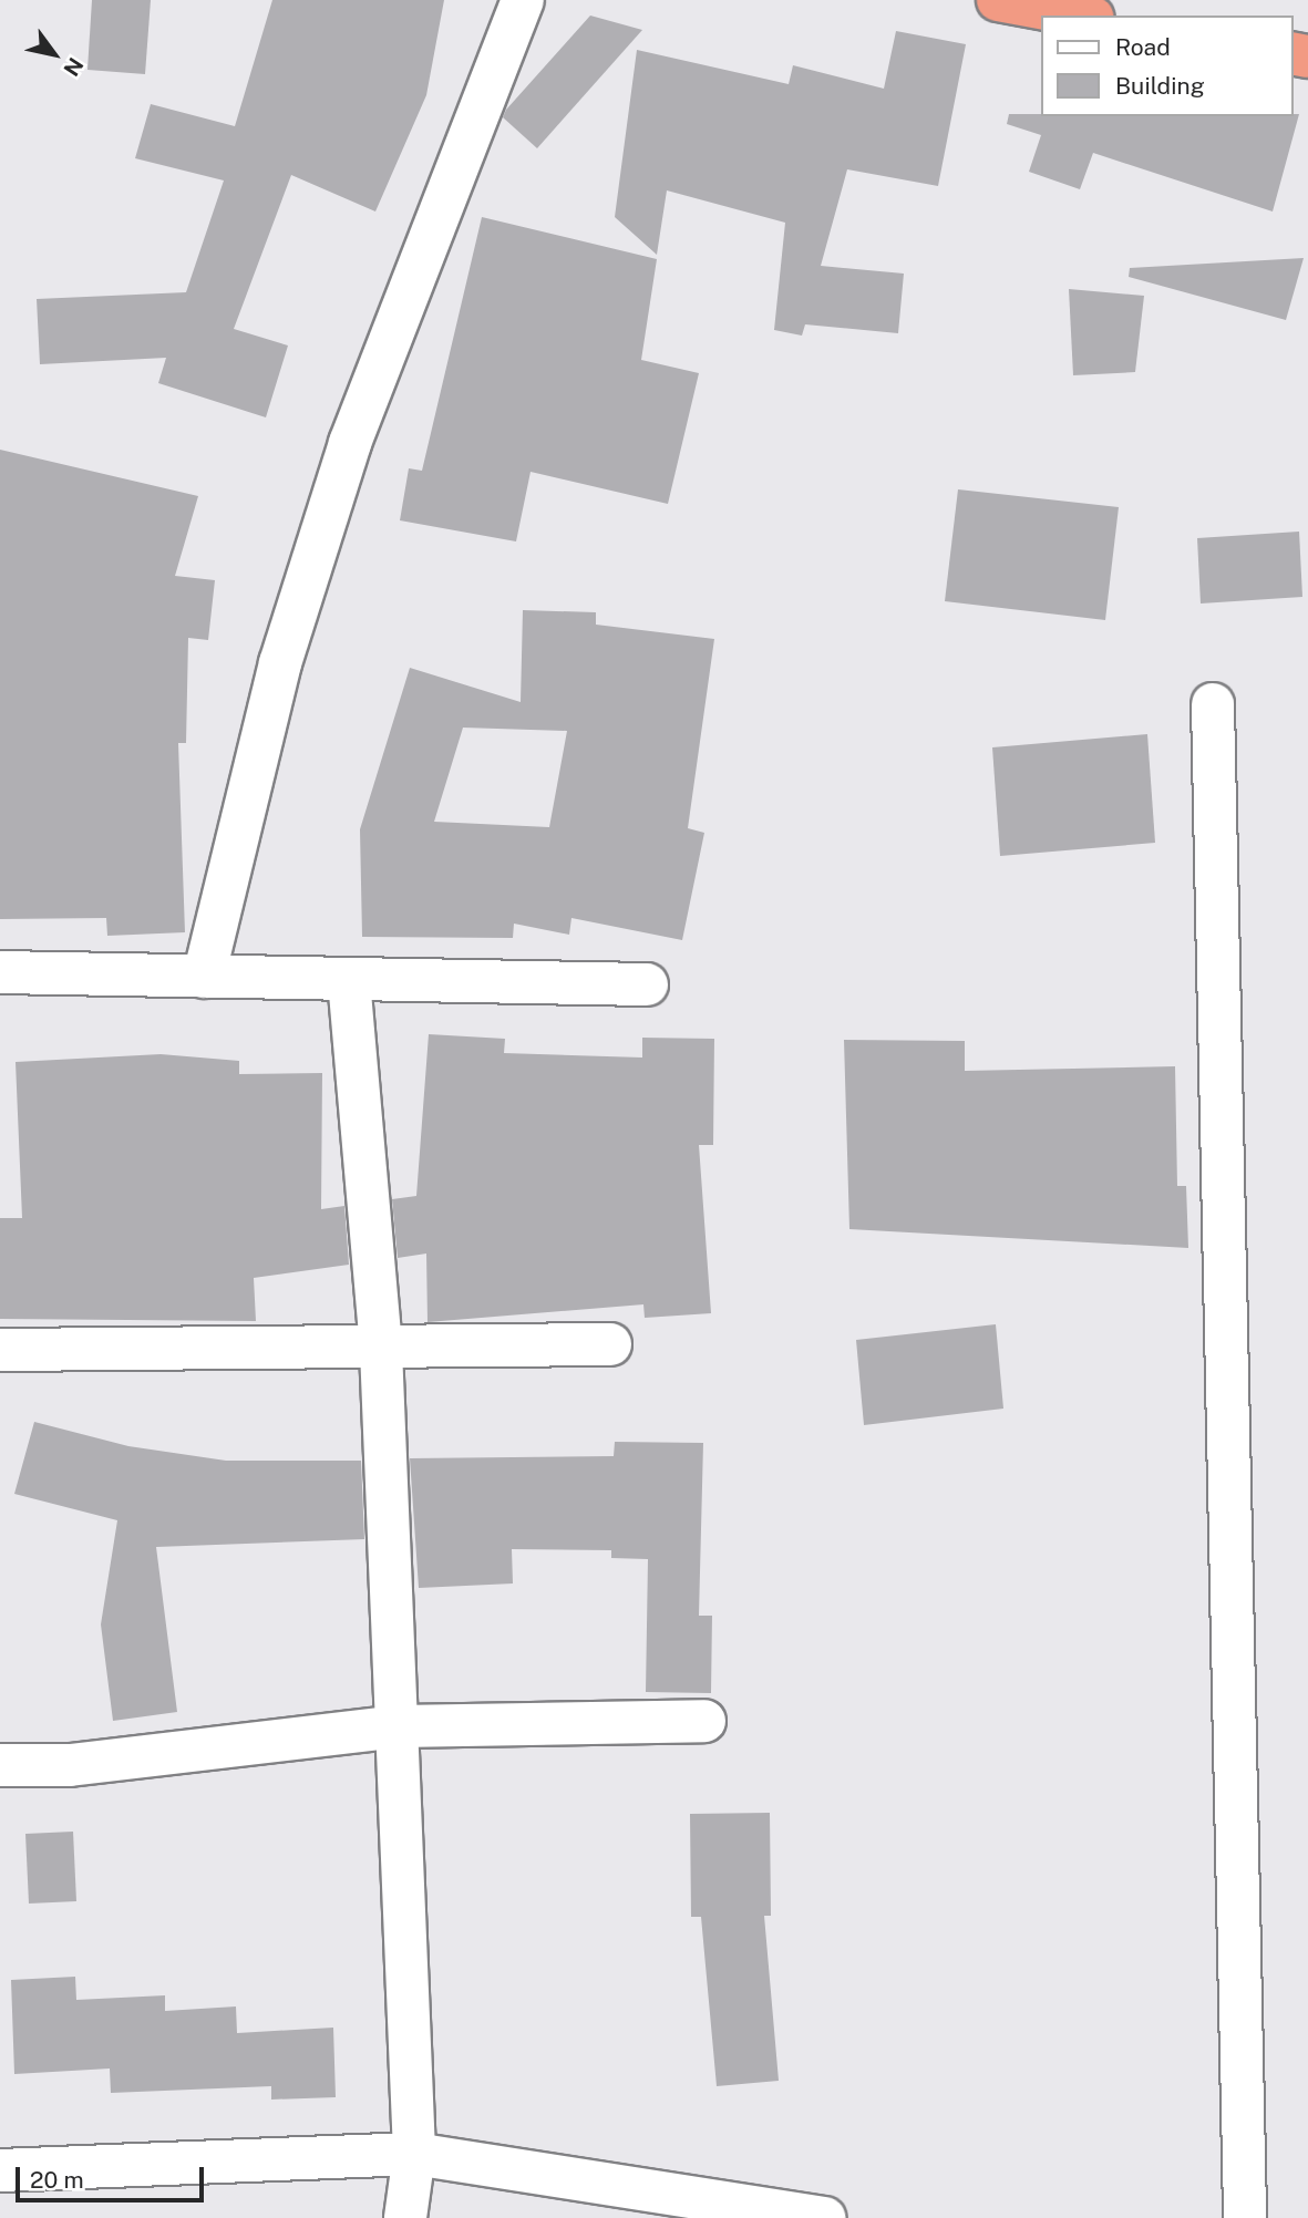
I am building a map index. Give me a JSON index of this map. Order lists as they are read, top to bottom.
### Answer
{
  "legend": ["Road", "Building"],
  "scale_bar": "20 m",
  "north": "bottom right"
}
